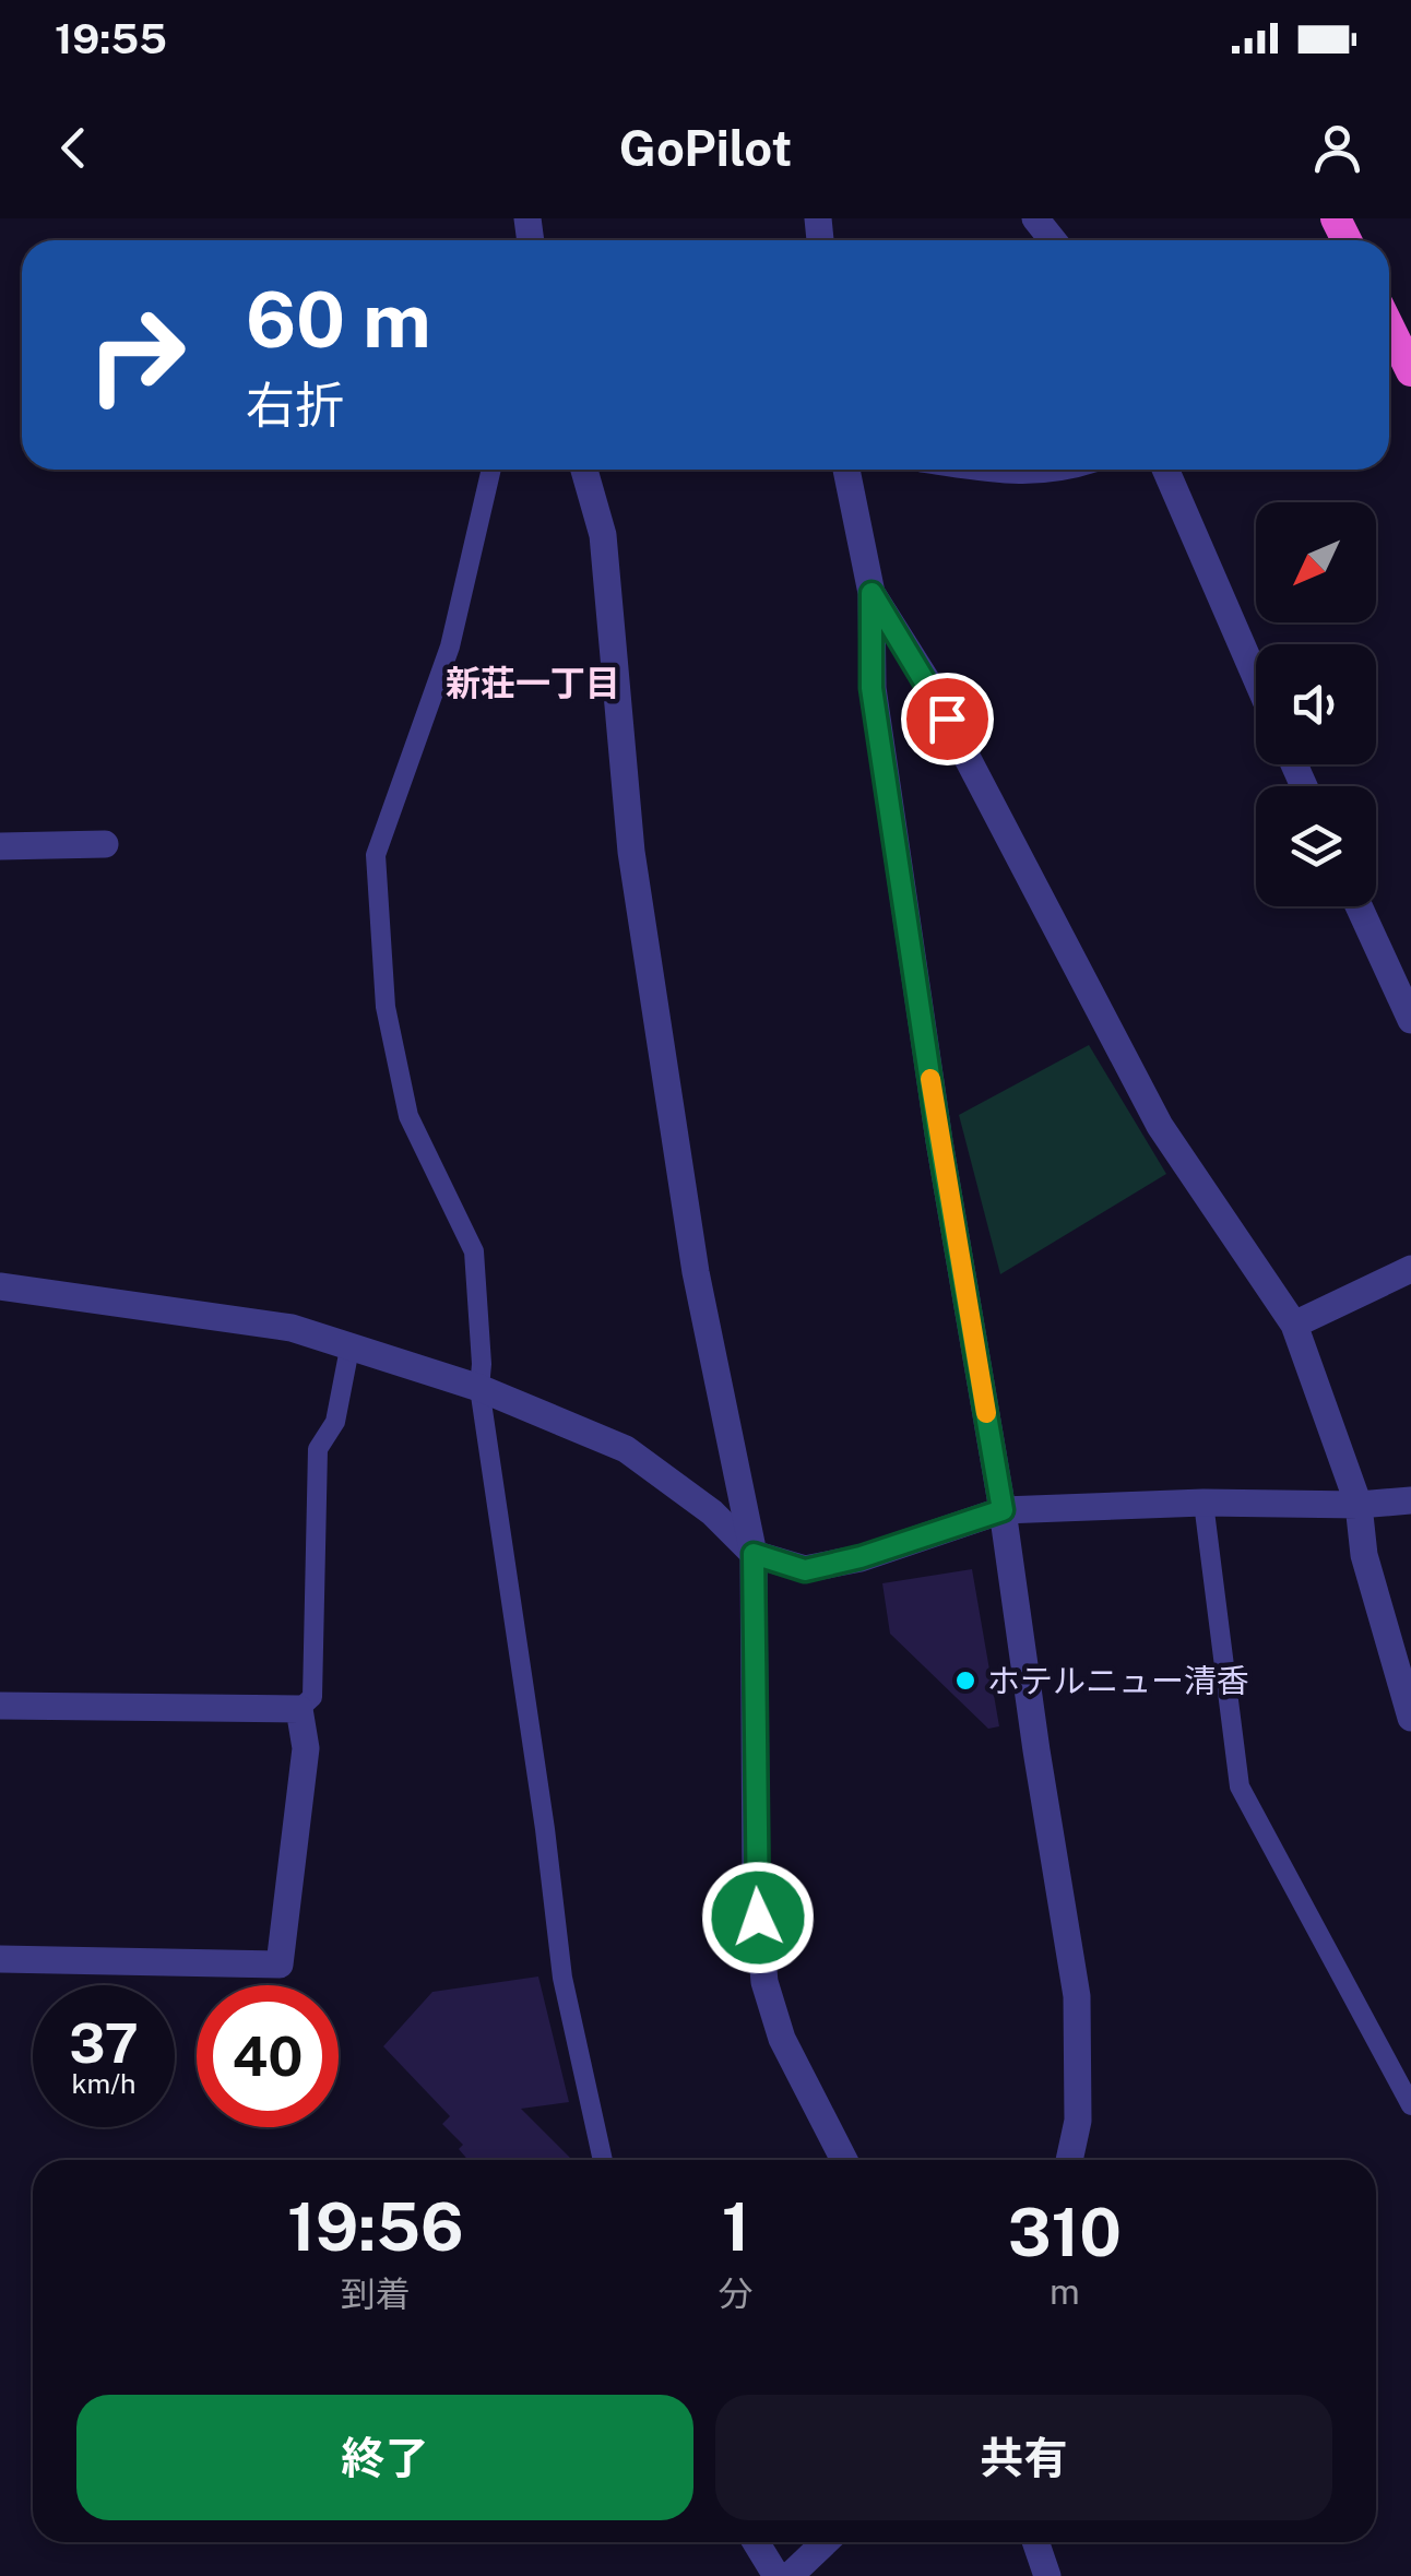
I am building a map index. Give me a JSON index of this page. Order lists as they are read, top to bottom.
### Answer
{
  "districts": ["新荘一丁目"],
  "places": ["ホテルニュー清香"],
  "north": "bottom left",
  "page": {
    "status": "19:55",
    "header": "GoPilot",
    "turn": ["60 m", "右折"],
    "speed": "37 km/h",
    "limit": "40",
    "eta": [
      "19:56",
      "到着",
      "1",
      "分",
      "310",
      "m"
    ],
    "buttons": ["終了", "共有"]
  }
}
